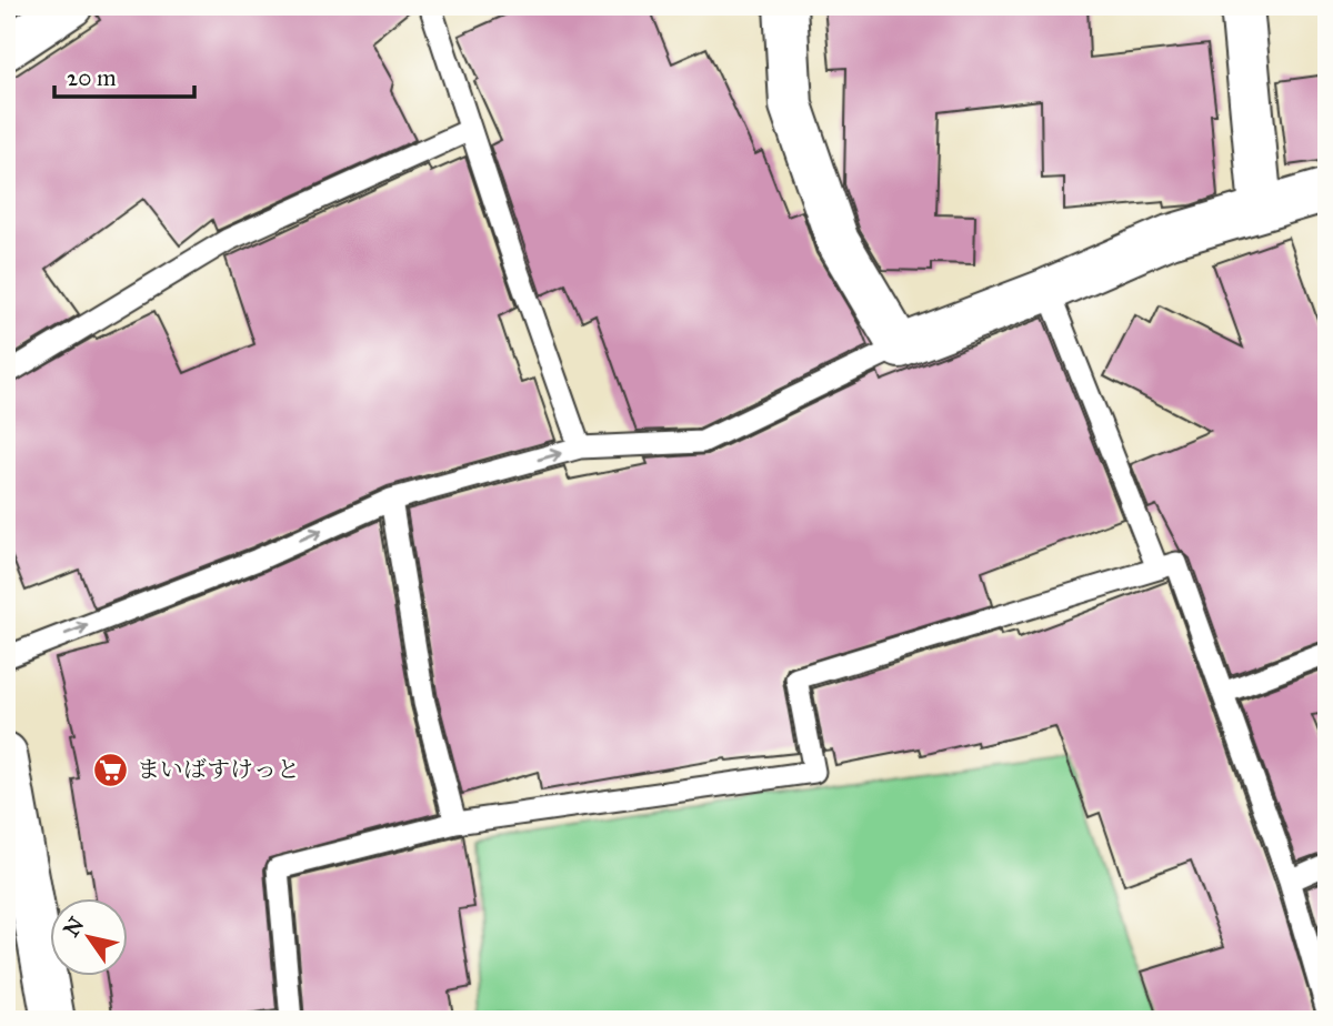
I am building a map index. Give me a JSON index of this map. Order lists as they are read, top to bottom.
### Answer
{
  "places": {
    "supermarket": ["まいばすけっと"]
  },
  "scale_bar": "20 m",
  "north": "top left"
}
